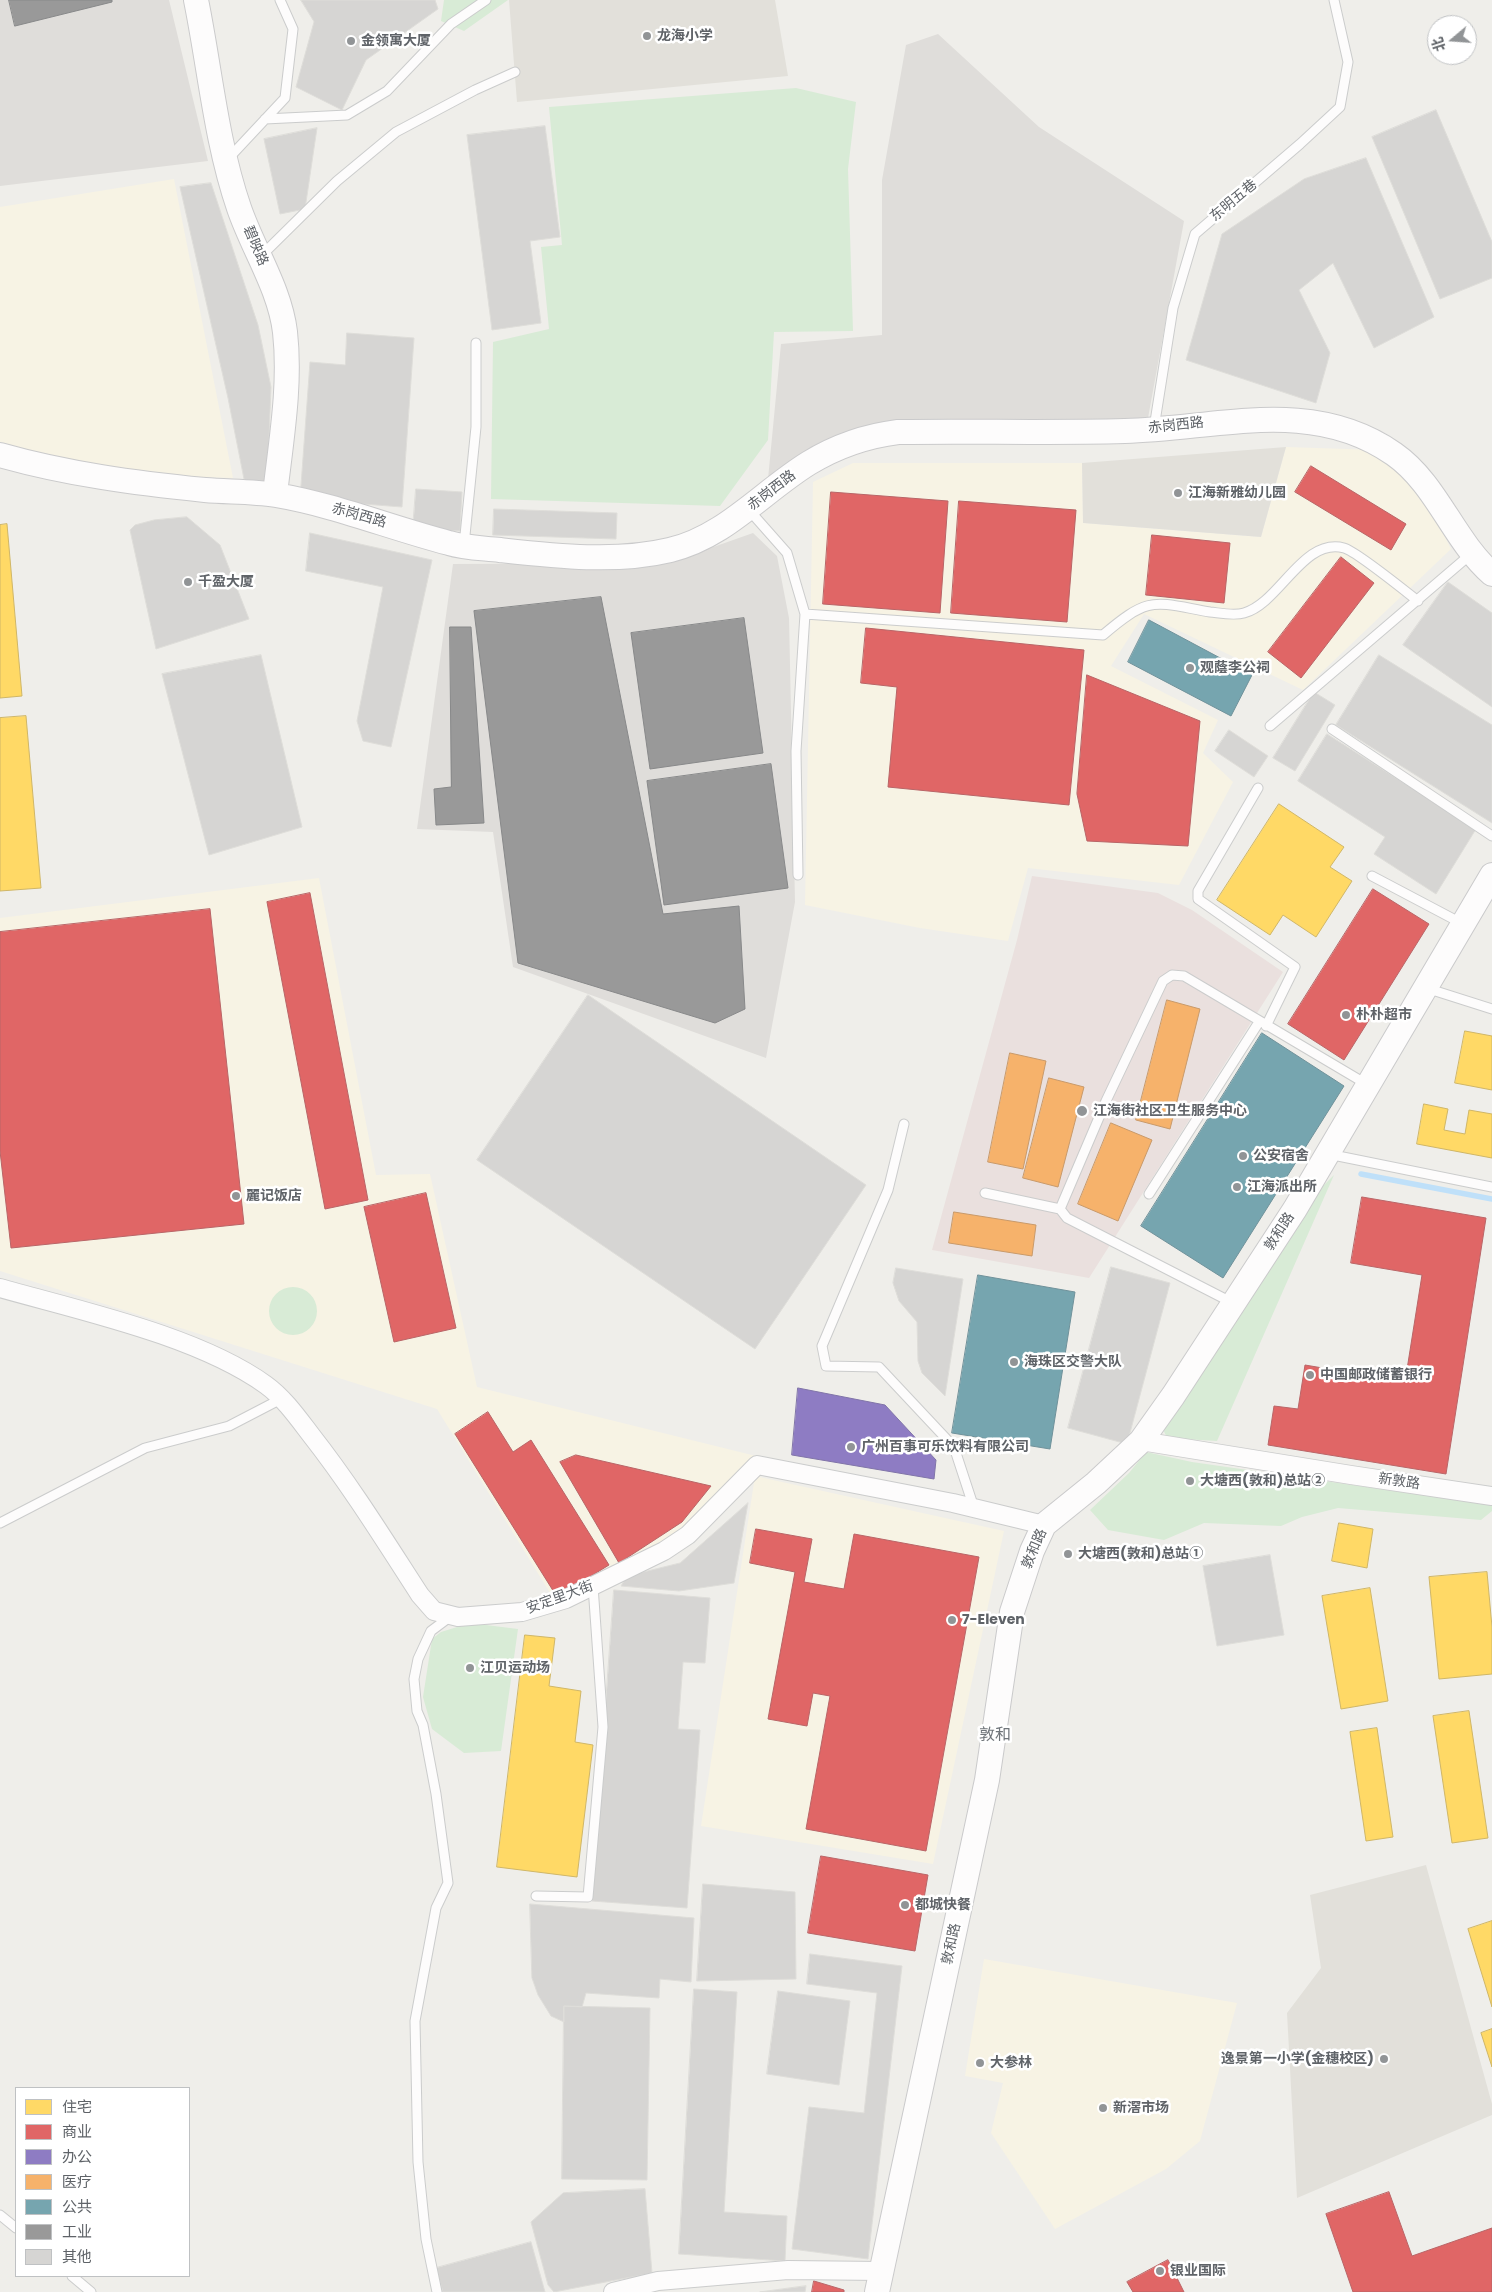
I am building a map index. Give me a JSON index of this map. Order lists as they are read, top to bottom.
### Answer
{
  "streets": {
    "street": [
      "碧映路",
      "赤岗西路",
      "敦和路",
      "新敦路",
      "安定里大街"
    ],
    "lane": ["东明五巷"]
  },
  "crossings": [
    ["东明五巷", "赤岗西路"],
    ["碧映路", "赤岗西路"],
    ["敦和路", "新敦路"]
  ],
  "districts": ["敦和"],
  "places": [
    "龙海小学",
    "金领寓大厦",
    "江海新雅幼儿园",
    "千盈大厦",
    "观蔭李公祠",
    "朴朴超市",
    "江海街社区卫生服务中心",
    "公安宿舍",
    "江海派出所",
    "麗记饭店",
    "海珠区交警大队",
    "中国邮政储蓄银行",
    "广州百事可乐饮料有限公司",
    "大塘西(敦和)总站②",
    "大塘西(敦和)总站①",
    "7-Eleven",
    "江贝运动场",
    "都城快餐",
    "逸景第一小学(金穗校区)",
    "大参林",
    "新滘市场",
    "银业国际"
  ],
  "legend": [
    "住宅",
    "商业",
    "办公",
    "医疗",
    "公共",
    "工业",
    "其他"
  ],
  "north": "left"
}
